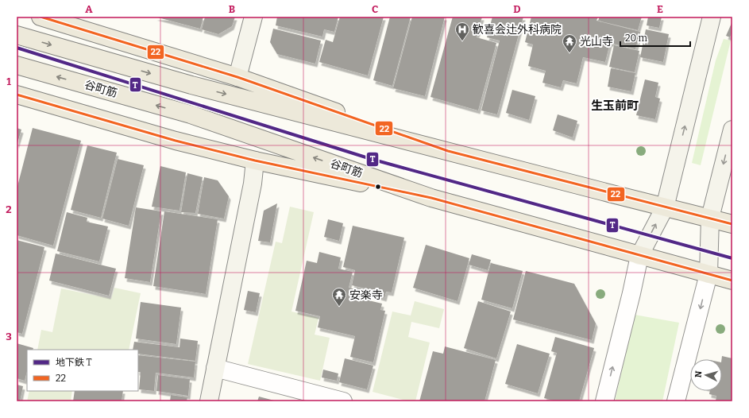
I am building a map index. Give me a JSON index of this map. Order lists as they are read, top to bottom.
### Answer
{
  "streets": {
    "main road": ["谷町筋"]
  },
  "districts": ["生玉前町"],
  "places": {
    "hospital": ["歓喜会辻外科病院"],
    "temple": ["光山寺", "安楽寺"]
  },
  "lines": ["transit line 22", "metro line T"],
  "legend": ["地下鉄 T", "22"],
  "scale_bar": "20 m",
  "north": "left",
  "grid": {
    "columns": [
      "A",
      "B",
      "C",
      "D",
      "E"
    ],
    "rows": ["1", "2", "3"]
  }
}
